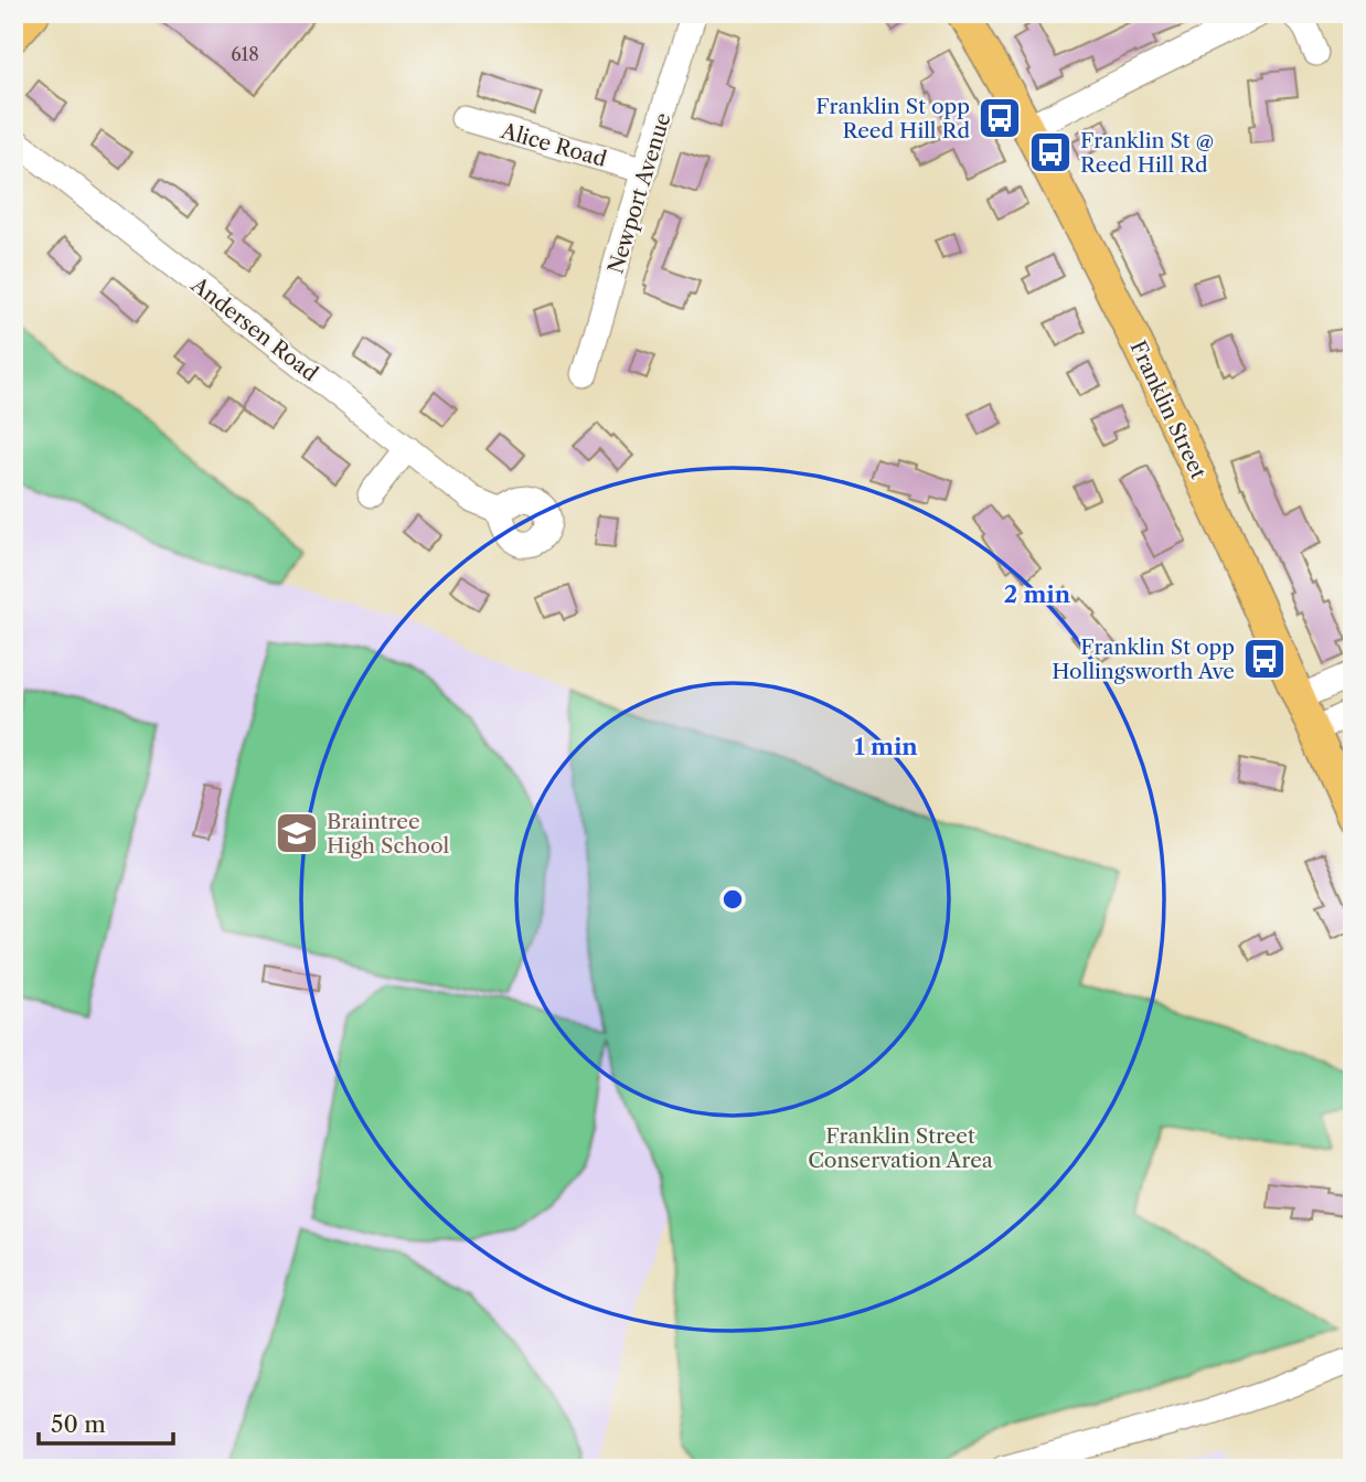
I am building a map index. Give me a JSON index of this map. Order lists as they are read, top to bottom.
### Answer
{
  "streets": {
    "main road": ["Franklin Street"],
    "street": ["Alice Road", "Newport Avenue", "Andersen Road"]
  },
  "crossings": [
    ["Alice Road", "Newport Avenue"]
  ],
  "parks": ["Franklin Street Conservation Area"],
  "places": {
    "bus stop": ["Franklin St opp Reed Hill Rd", "Franklin St @ Reed Hill Rd", "Franklin St opp Hollingsworth Ave"],
    "school or university": ["Braintree High School"]
  },
  "house_numbers": ["618"],
  "scale_bar": "50 m",
  "rings": ["2 min", "1 min"]
}
